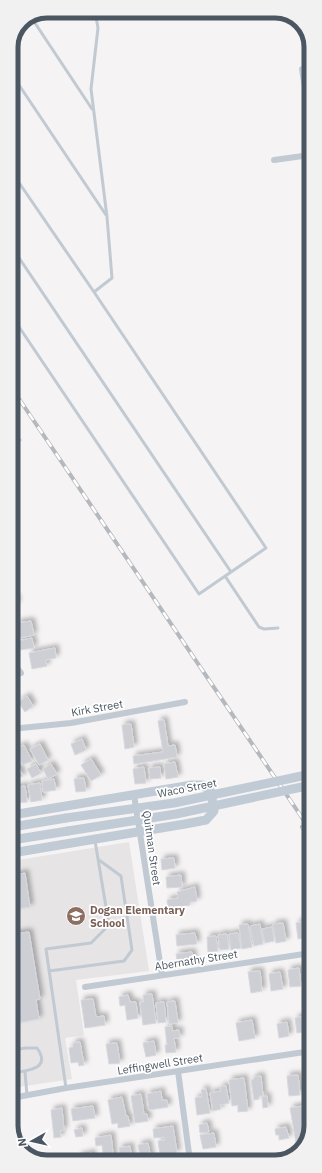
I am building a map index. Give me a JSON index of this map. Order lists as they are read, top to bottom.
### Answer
{
  "streets": {
    "main road": ["Waco Street"],
    "street": [
      "Kirk Street",
      "Quitman Street",
      "Abernathy Street",
      "Leffingwell Street"
    ]
  },
  "crossings": [
    ["Quitman Street", "Abernathy Street"]
  ],
  "places": {
    "school or university": ["Dogan Elementary School"]
  },
  "north": "left"
}
